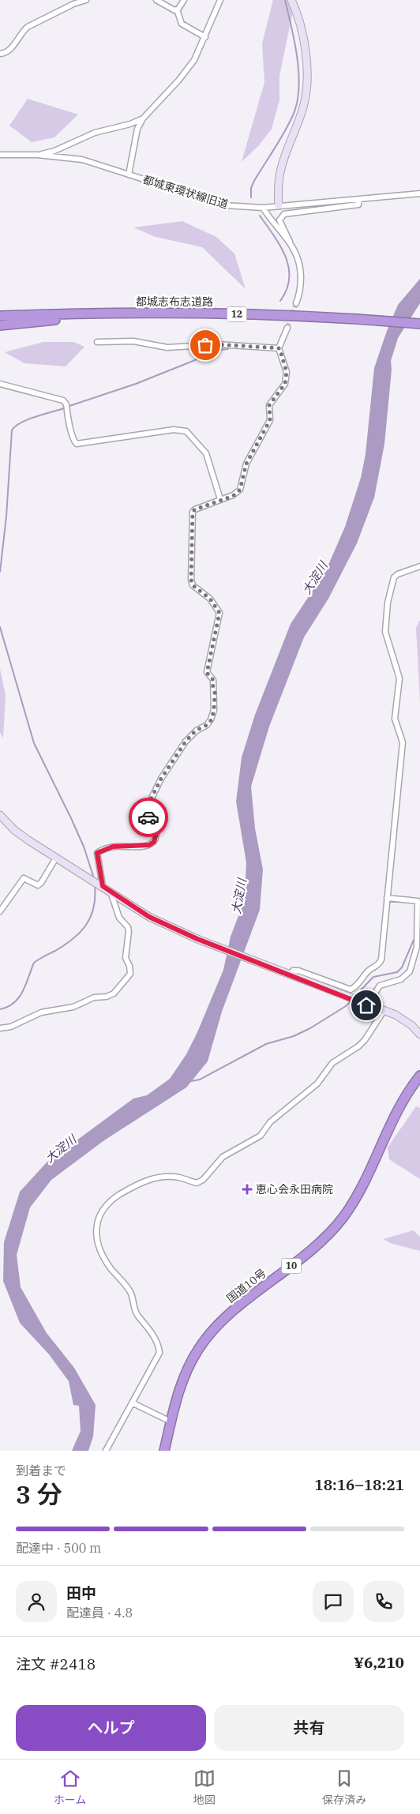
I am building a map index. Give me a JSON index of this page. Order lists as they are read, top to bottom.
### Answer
{
  "streets": {
    "highway": [
      "都城志布志道路",
      "12",
      "10",
      "国道10号"
    ],
    "street": ["都城東環状線旧道"]
  },
  "water": ["大淀川"],
  "places": {
    "health": ["恵心会永田病院"]
  },
  "page": {
    "heading": ["3 分", "到着まで", "18:16–18:21"],
    "panel": [
      "田中",
      "配達員 · 4.8",
      "注文 #2418",
      "¥6,210"
    ],
    "bar": "配達中 · 500 m",
    "buttons": ["ヘルプ", "共有"],
    "tabs": ["ホーム", "地図", "保存済み"]
  }
}
